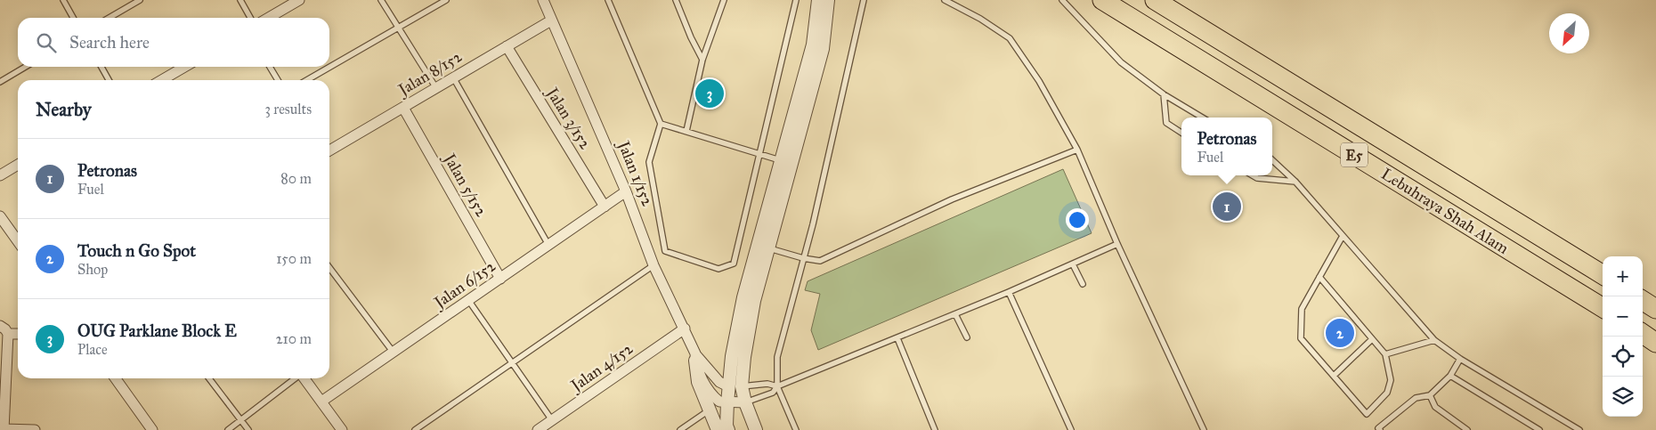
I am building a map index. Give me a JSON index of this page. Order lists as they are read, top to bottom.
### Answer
{
  "streets": {
    "highway": ["E5", "Lebuhraya Shah Alam"],
    "street": [
      "Jalan 8/152",
      "Jalan 3/152",
      "Jalan 1/152",
      "Jalan 5/152",
      "Jalan 6/152",
      "Jalan 4/152"
    ]
  },
  "crossings": [
    ["Jalan 8/152", "Jalan 3/152"],
    ["Jalan 8/152", "Jalan 1/152"],
    ["Jalan 8/152", "Jalan 5/152"],
    ["Jalan 3/152", "Jalan 6/152"],
    ["Jalan 1/152", "Jalan 6/152"],
    ["Jalan 1/152", "Jalan 4/152"],
    ["Jalan 5/152", "Jalan 6/152"]
  ],
  "north": "bottom left",
  "page": {
    "search": "Search here",
    "pins": ["3", "1", "2"],
    "heading": ["Nearby", "3 results"],
    "popup": ["Petronas", "Fuel"],
    "list": [
      {
        "mark": "1",
        "name": "Petronas",
        "note": "Fuel",
        "value": "80 m"
      },
      {
        "mark": "2",
        "name": "Touch n Go Spot",
        "note": "Shop",
        "value": "150 m"
      },
      {
        "mark": "3",
        "name": "OUG Parklane Block E",
        "note": "Place",
        "value": "210 m"
      }
    ],
    "map_buttons": ["+", "−"]
  }
}
